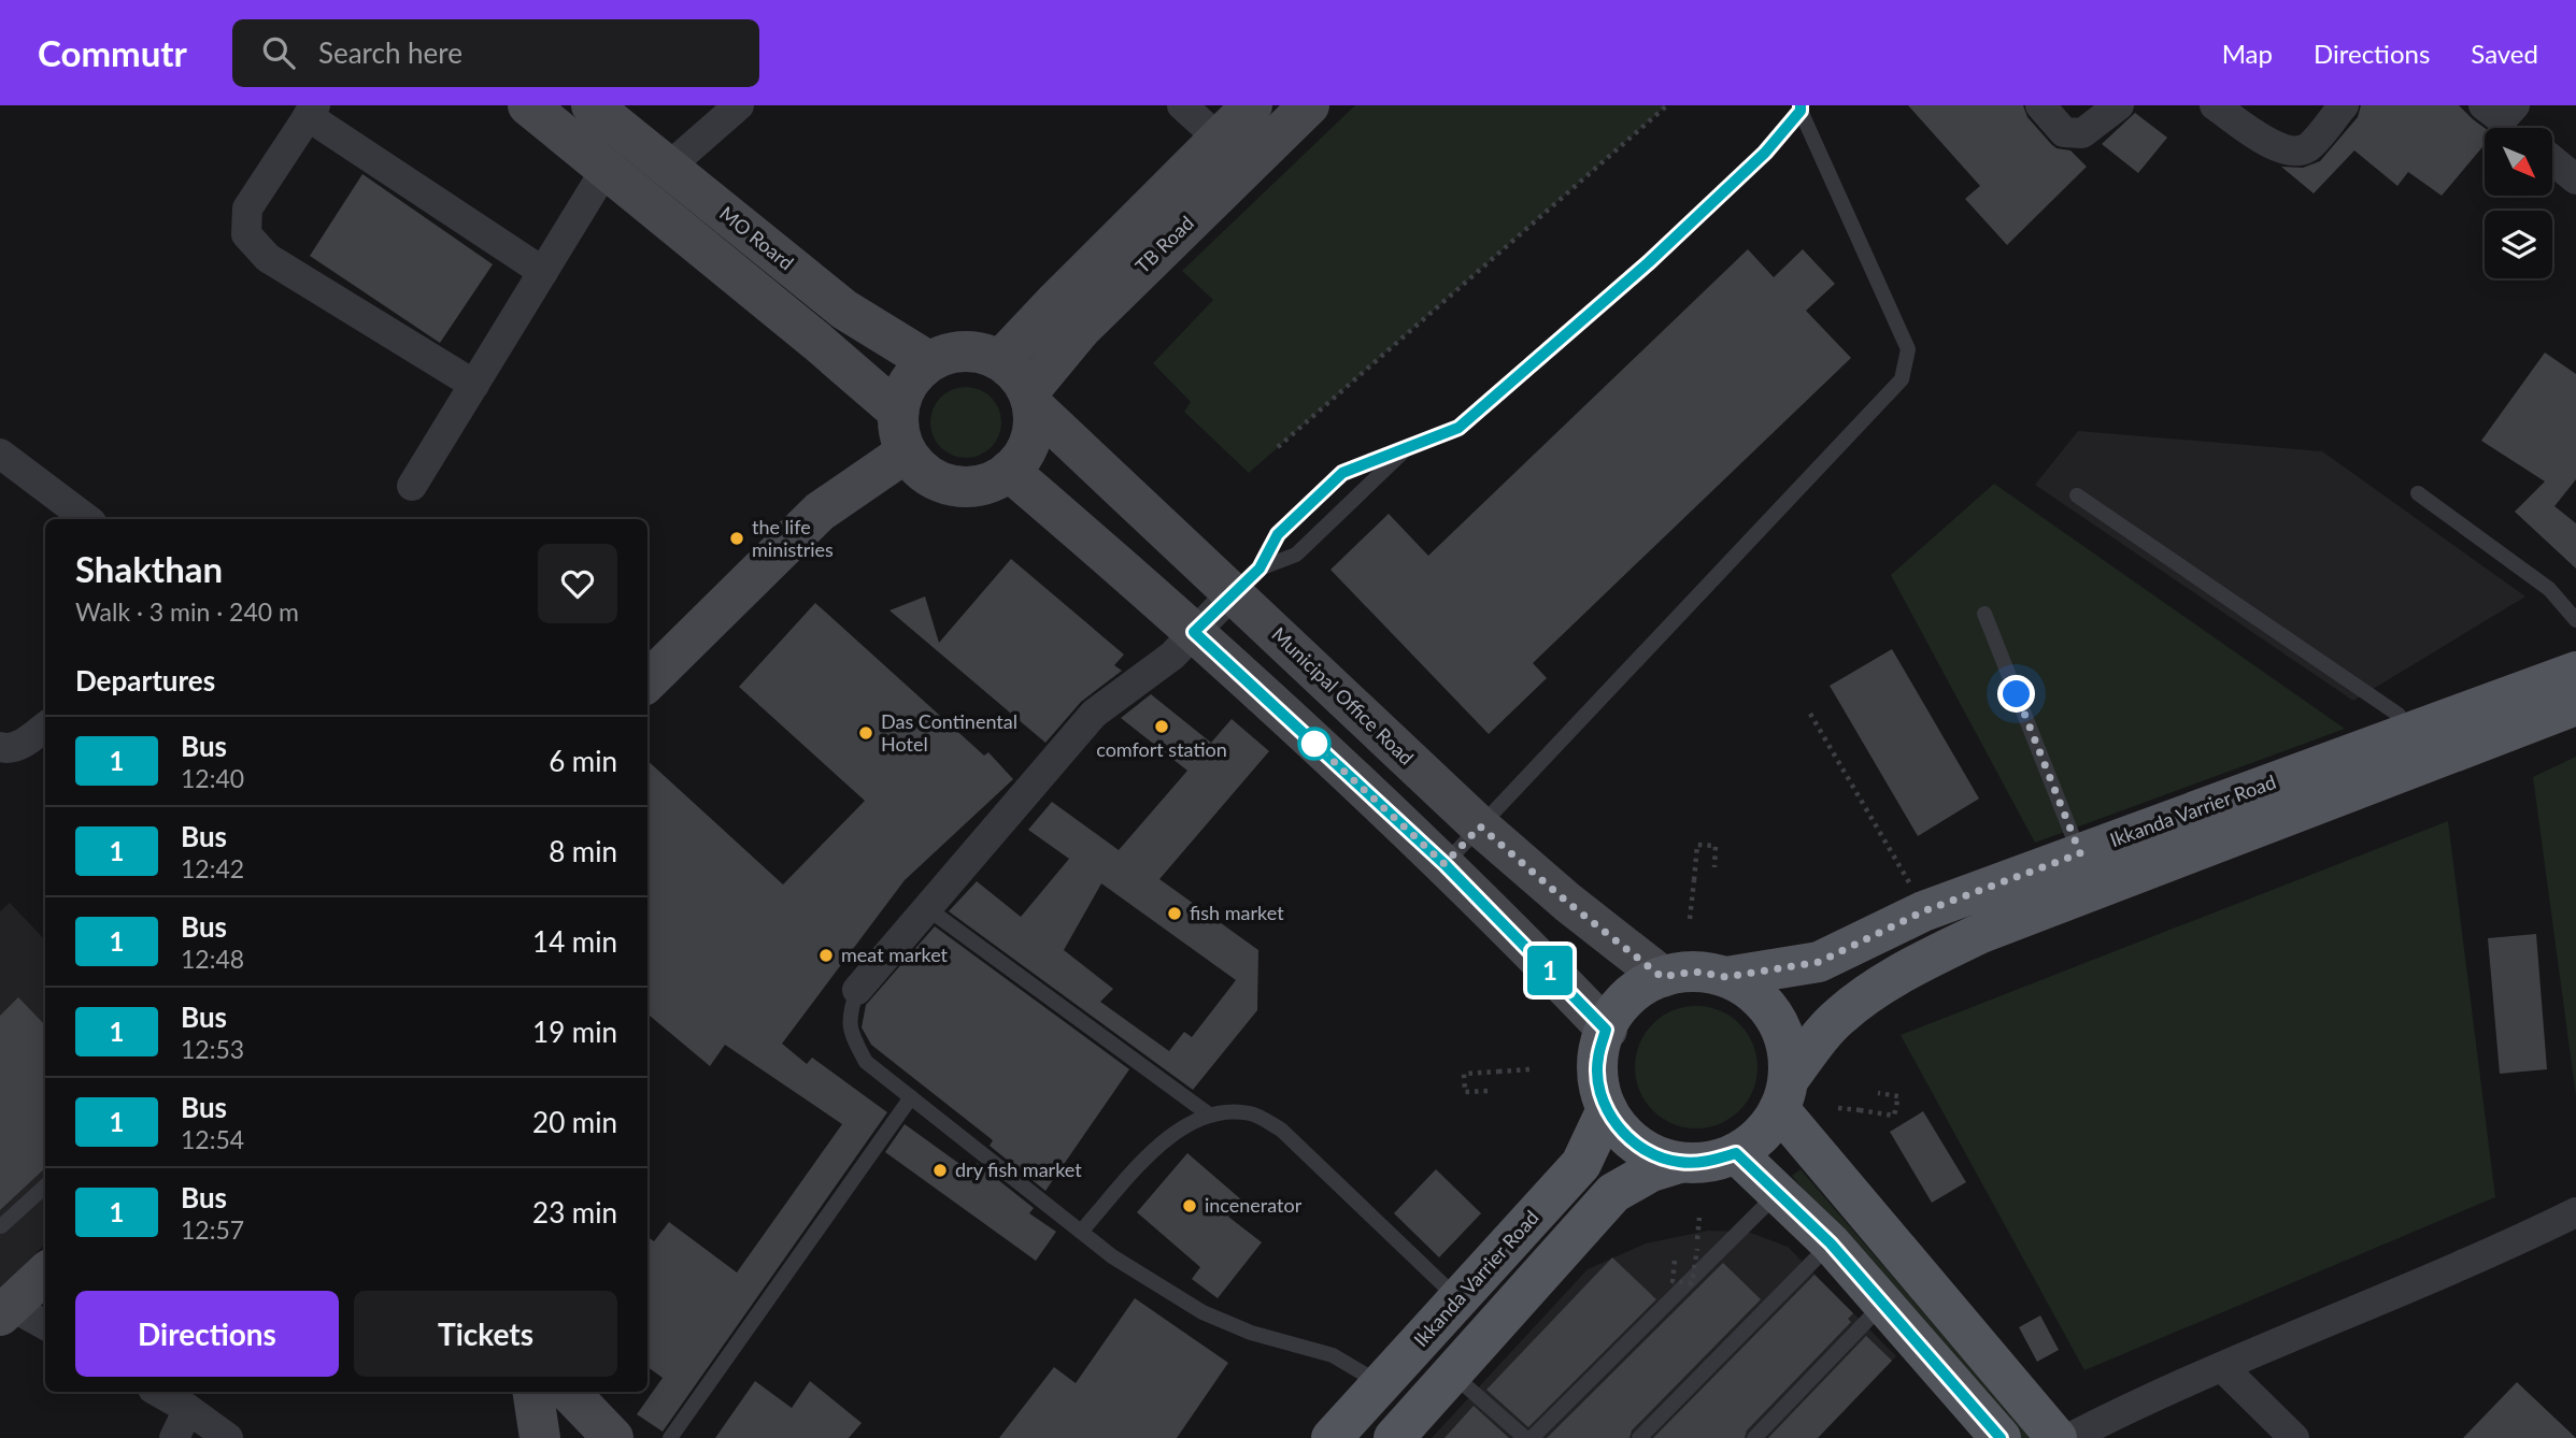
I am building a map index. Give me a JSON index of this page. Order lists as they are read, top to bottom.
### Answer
{
  "streets": {
    "main road": [
      "MO Roard",
      "TB Road",
      "Municipal Office Road",
      "Ikkanda Varrier Road"
    ]
  },
  "crossings": [
    ["MO Roard", "TB Road"],
    ["MO Roard", "Municipal Office Road"],
    ["TB Road", "Municipal Office Road"],
    ["Municipal Office Road", "Ikkanda Varrier Road"]
  ],
  "places": [
    "the life ministries",
    "comfort station",
    "Das Continental Hotel",
    "fish market",
    "meat market",
    "dry fish market",
    "incenerator"
  ],
  "lines": ["bus line 1"],
  "north": "bottom right",
  "page": {
    "header": "Commutr",
    "search": "Search here",
    "nav": ["Map", "Directions", "Saved"],
    "on_map": "1",
    "heading": [
      ["Shakthan", "Walk · 3 min · 240 m"],
      "Departures"
    ],
    "list": [
      {
        "mark": "1",
        "name": "Bus",
        "note": "12:40",
        "value": "6 min"
      },
      {
        "mark": "1",
        "name": "Bus",
        "note": "12:42",
        "value": "8 min"
      },
      {
        "mark": "1",
        "name": "Bus",
        "note": "12:48",
        "value": "14 min"
      },
      {
        "mark": "1",
        "name": "Bus",
        "note": "12:53",
        "value": "19 min"
      },
      {
        "mark": "1",
        "name": "Bus",
        "note": "12:54",
        "value": "20 min"
      },
      {
        "mark": "1",
        "name": "Bus",
        "note": "12:57",
        "value": "23 min"
      }
    ],
    "buttons": ["Directions", "Tickets"]
  }
}
